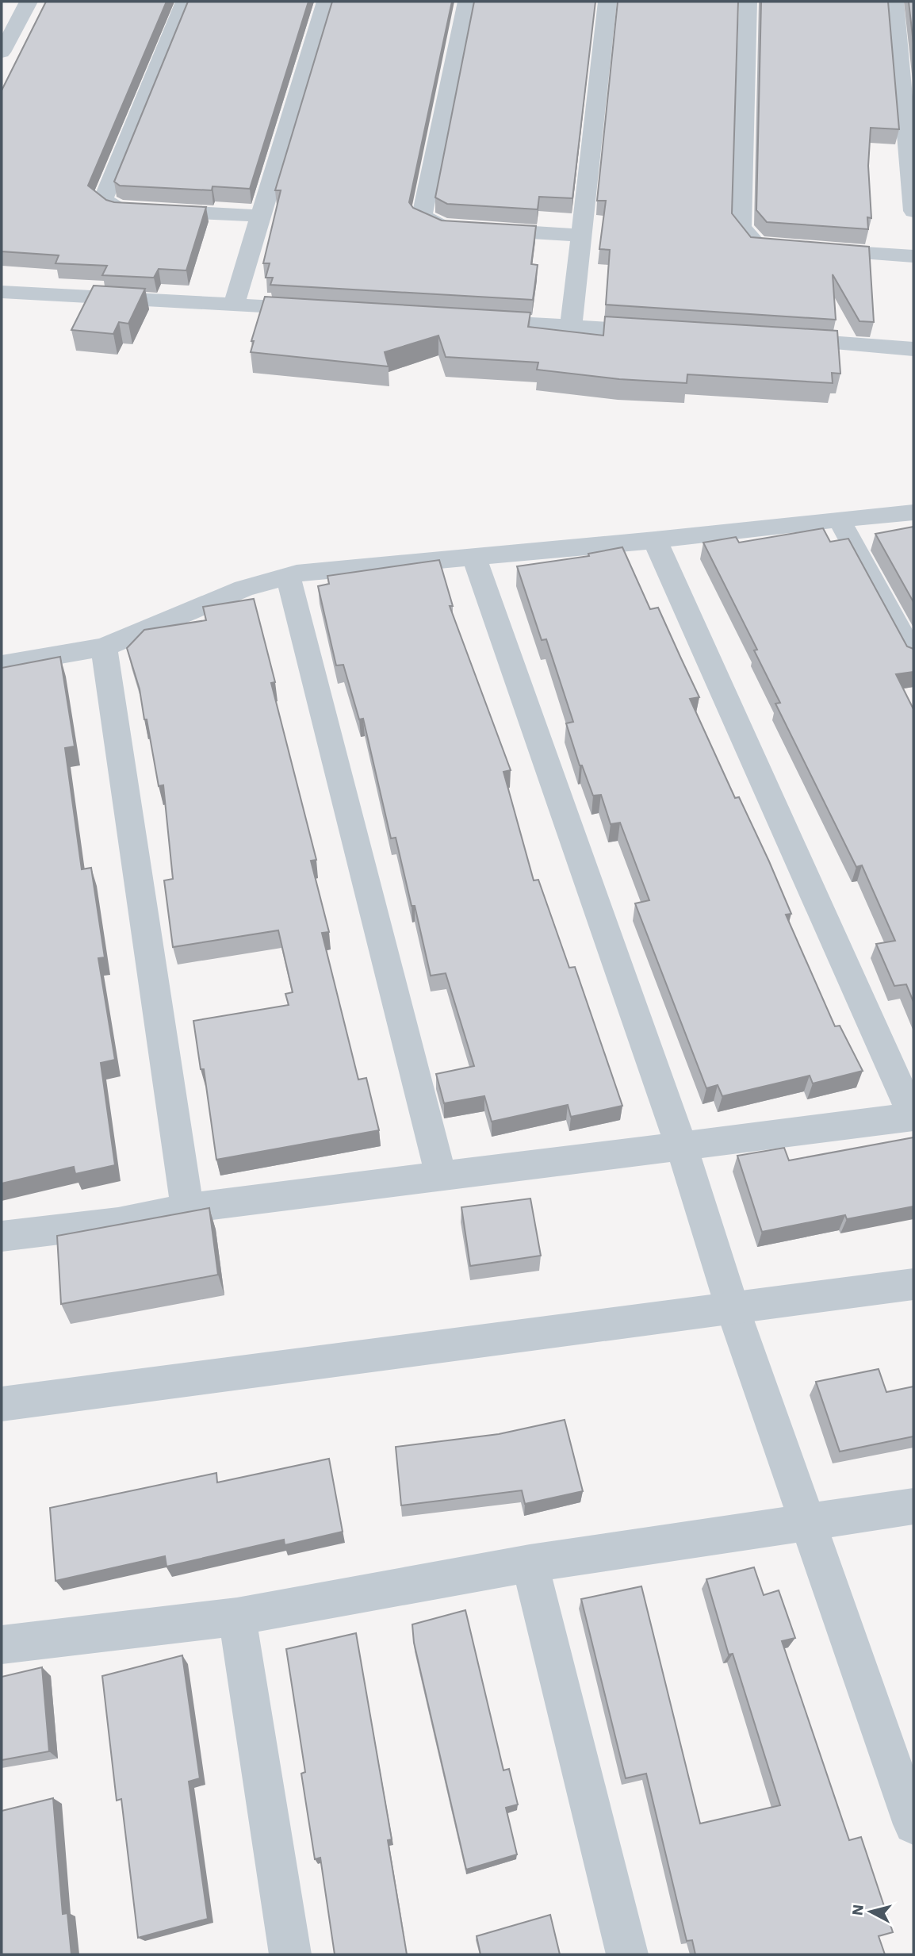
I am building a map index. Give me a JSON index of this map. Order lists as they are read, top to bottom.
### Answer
{
  "north": "left"
}
